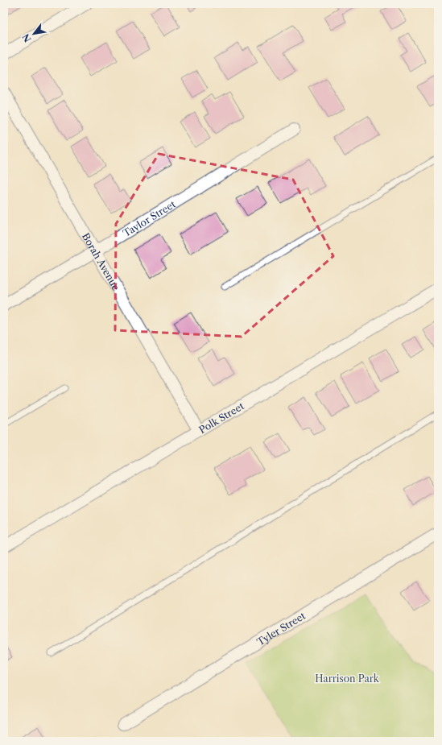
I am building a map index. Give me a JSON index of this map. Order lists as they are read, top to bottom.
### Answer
{
  "streets": {
    "street": [
      "Taylor Street",
      "Borah Avenue",
      "Polk Street",
      "Tyler Street"
    ]
  },
  "crossings": [
    ["Taylor Street", "Borah Avenue"],
    ["Borah Avenue", "Polk Street"]
  ],
  "parks": ["Harrison Park"],
  "north": "bottom left"
}
